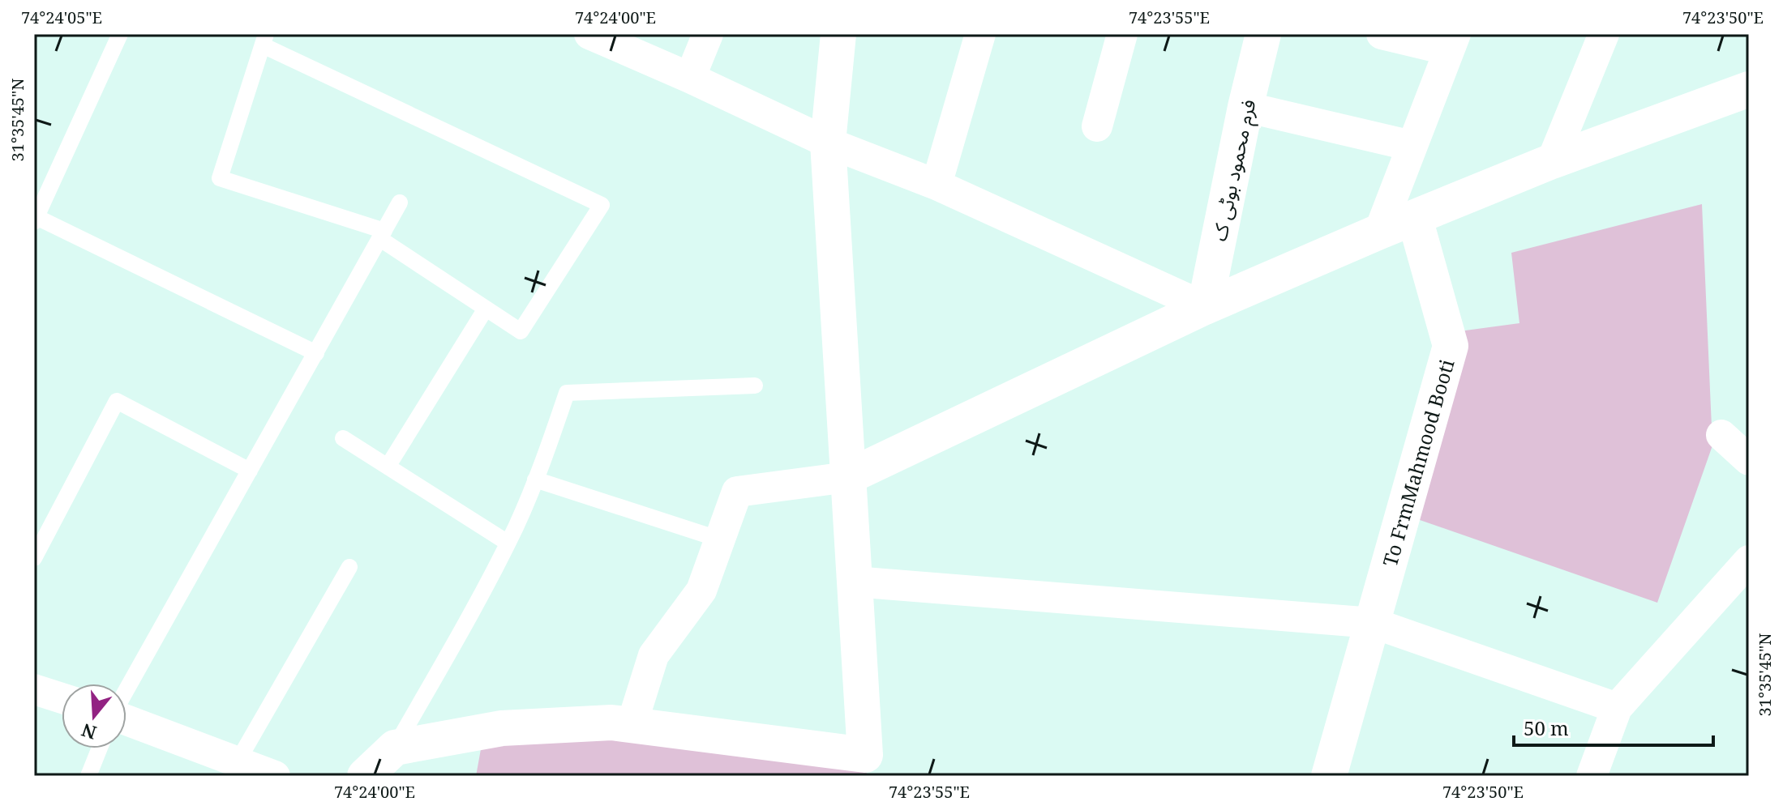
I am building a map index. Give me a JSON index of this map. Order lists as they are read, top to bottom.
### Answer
{
  "streets": {
    "street": ["فرم محمود بوٹی ک", "To FrmMahmood Booti"]
  },
  "scale_bar": "50 m",
  "north": "bottom",
  "coordinates": [
    "74°24'05\"E",
    "74°24'00\"E",
    "74°23'55\"E",
    "74°23'50\"E",
    "31°35'45\"N"
  ]
}
